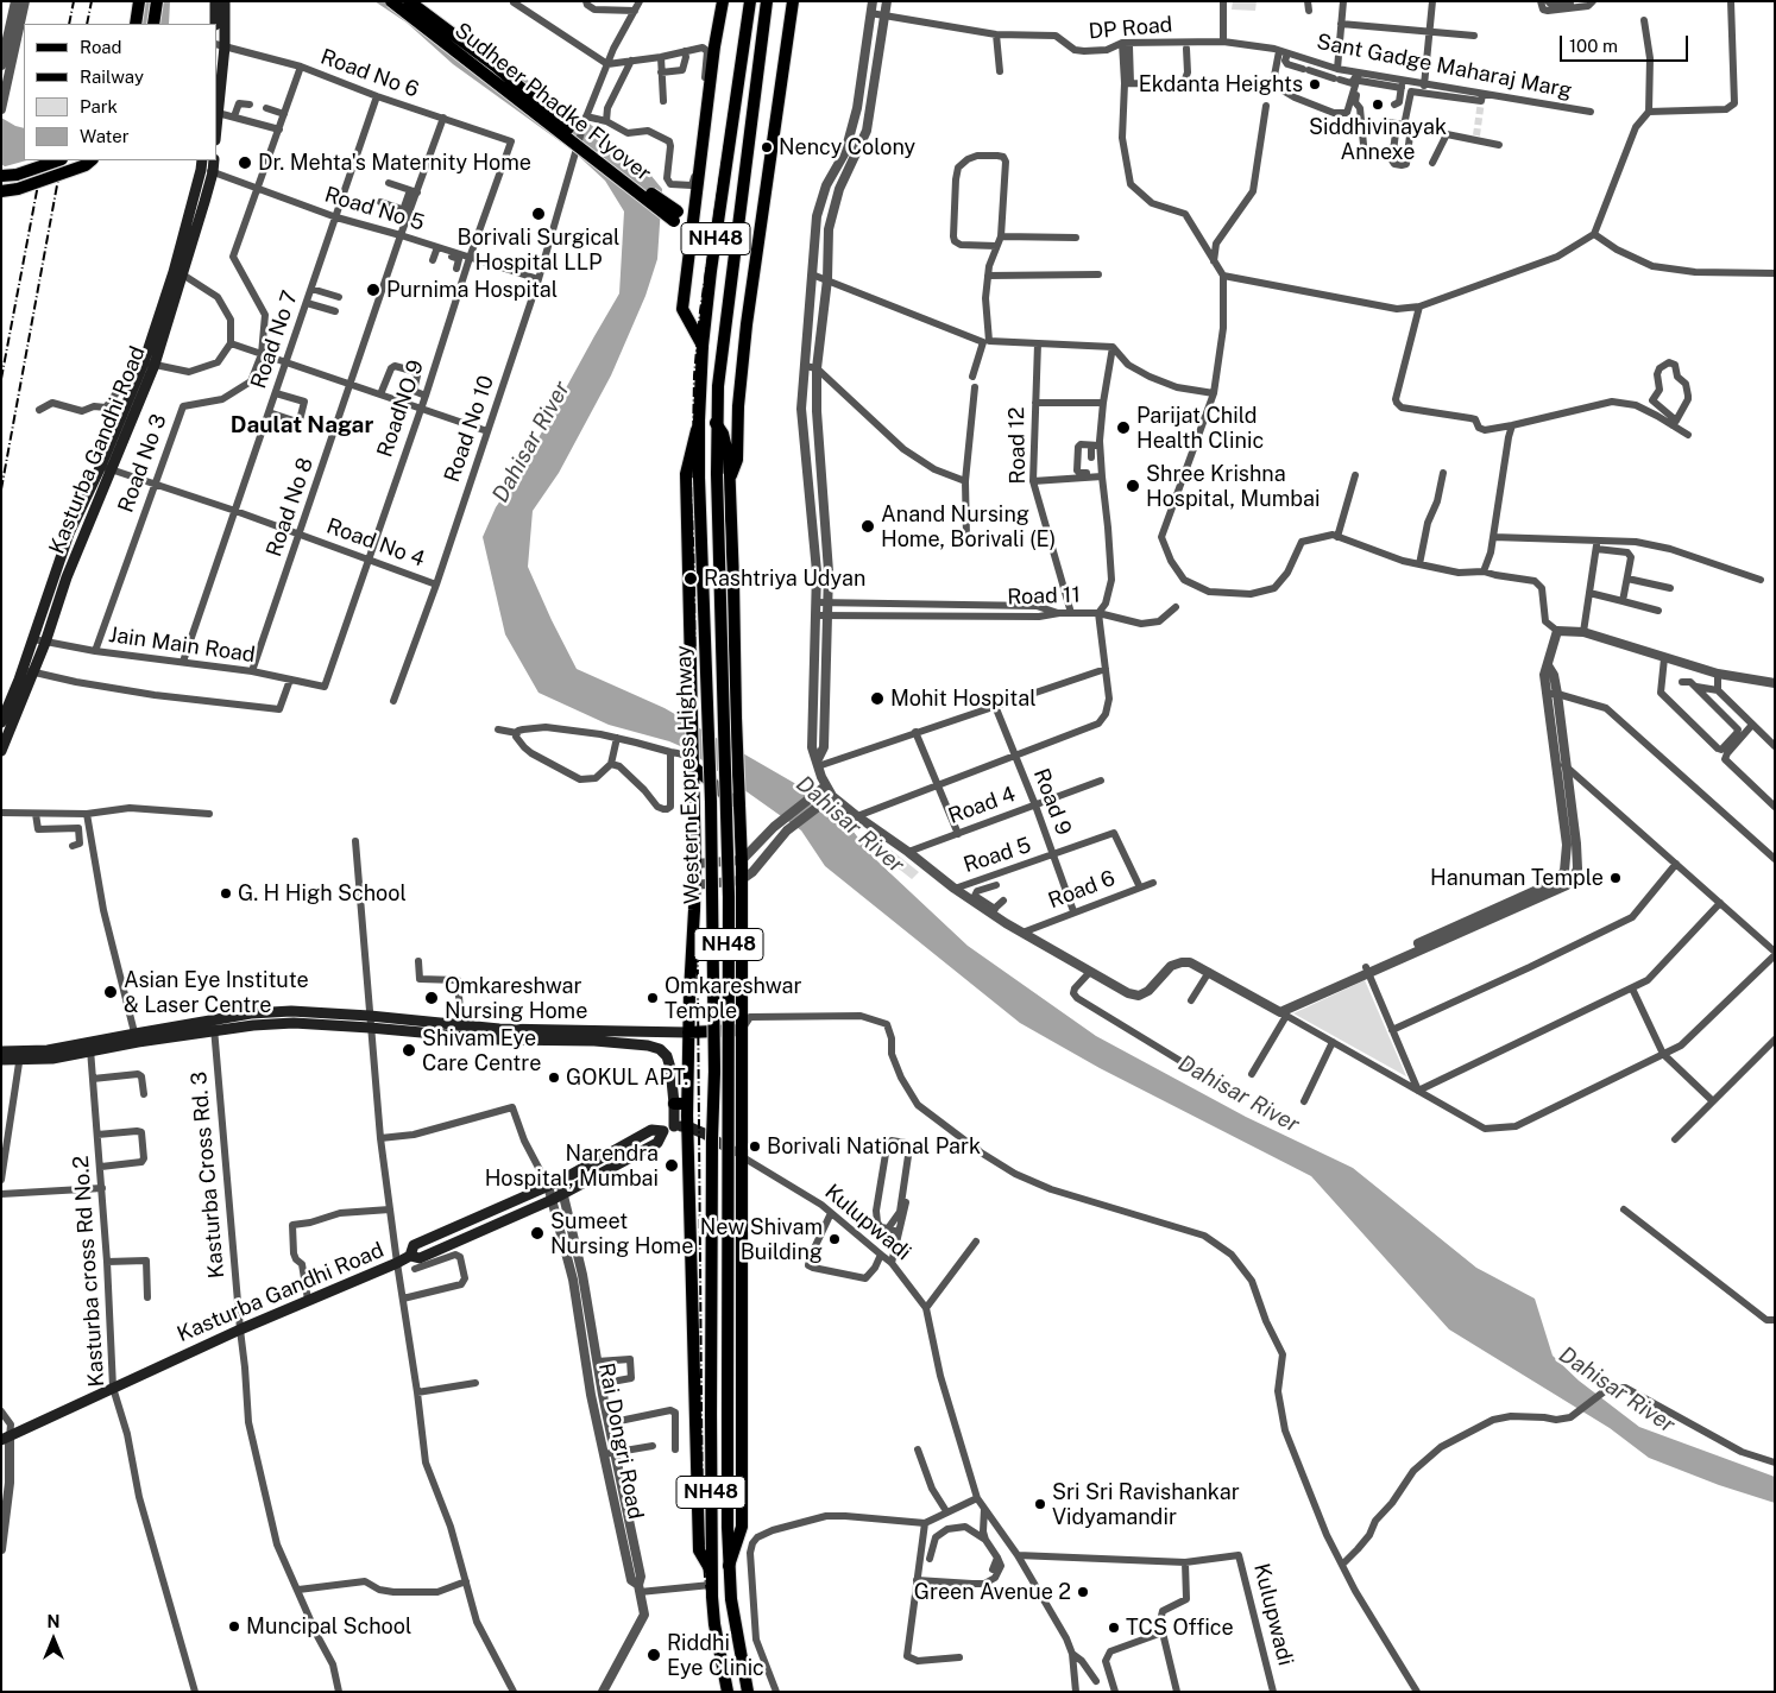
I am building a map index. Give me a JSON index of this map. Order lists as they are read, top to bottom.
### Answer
{
  "streets": {
    "main road": [
      "Sudheer Phadke Flyover",
      "NH48",
      "Kasturba Gandhi Road",
      "Western Express Highway",
      "Kulupwadi"
    ],
    "street": [
      "DP Road",
      "Sant Gadge Maharaj Marg",
      "Road No 6",
      "Road No 5",
      "Road No 7",
      "RoadNO 9",
      "Road No 10",
      "Road 12",
      "Road No 3",
      "Road No 8",
      "Road No 4",
      "Road 11",
      "Jain Main Road",
      "Road 9",
      "Road 4",
      "Road 5",
      "Road 6",
      "Kasturba Cross Rd. 3",
      "Kasturba cross Rd No.2",
      "Rai Dongri Road"
    ]
  },
  "crossings": [
    ["DP Road", "Sant Gadge Maharaj Marg"],
    ["Road No 6", "Road No 7"],
    ["Road No 6", "RoadNO 9"],
    ["Road No 6", "Road No 3"],
    ["Road No 6", "Road No 8"],
    ["Road No 5", "Road No 7"],
    ["Road No 5", "RoadNO 9"],
    ["Road No 5", "Road No 10"],
    ["Road No 5", "Kasturba Gandhi Road"],
    ["Road No 5", "Road No 3"],
    ["Road No 5", "Road No 8"],
    ["Road No 7", "Road No 4"],
    ["Road No 7", "Jain Main Road"],
    ["RoadNO 9", "Road No 4"],
    ["RoadNO 9", "Jain Main Road"],
    ["Road No 10", "Road No 4"],
    ["Road 12", "Road 11"],
    ["Kasturba Gandhi Road", "Road No 4"],
    ["Kasturba Gandhi Road", "Jain Main Road"],
    ["Kasturba Gandhi Road", "Kasturba Cross Rd. 3"],
    ["Kasturba Gandhi Road", "Kulupwadi"],
    ["Kasturba Gandhi Road", "Kasturba cross Rd No.2"],
    ["Kasturba Gandhi Road", "Rai Dongri Road"],
    ["Road No 3", "Road No 4"],
    ["Road No 3", "Jain Main Road"],
    ["Road No 8", "Road No 4"],
    ["Road No 8", "Jain Main Road"],
    ["Road 9", "Road 4"],
    ["Road 9", "Road 5"],
    ["Road 9", "Road 6"],
    ["Road 5", "Road 6"]
  ],
  "districts": ["Daulat Nagar"],
  "water": ["Dahisar River"],
  "places": [
    "Ekdanta Heights",
    "Siddhivinayak Annexe",
    "Nency Colony",
    "Dr. Mehta's Maternity Home",
    "Borivali Surgical Hospital LLP",
    "Purnima Hospital",
    "Parijat Child Health Clinic",
    "Shree Krishna Hospital, Mumbai",
    "Anand Nursing Home, Borivali (E)",
    "Rashtriya Udyan",
    "Mohit Hospital",
    "Hanuman Temple",
    "G. H High School",
    "Asian Eye Institute & Laser Centre",
    "Omkareshwar Nursing Home",
    "Omkareshwar Temple",
    "Shivam Eye Care Centre",
    "GOKUL APT.",
    "Borivali National Park",
    "Narendra Hospital, Mumbai",
    "Sumeet Nursing Home",
    "New Shivam Building",
    "Sri Sri Ravishankar Vidyamandir",
    "Green Avenue 2",
    "Muncipal School",
    "TCS Office",
    "Riddhi Eye Clinic"
  ],
  "legend": [
    "Road",
    "Railway",
    "Park",
    "Water"
  ],
  "scale_bar": "100 m",
  "north": "top"
}
